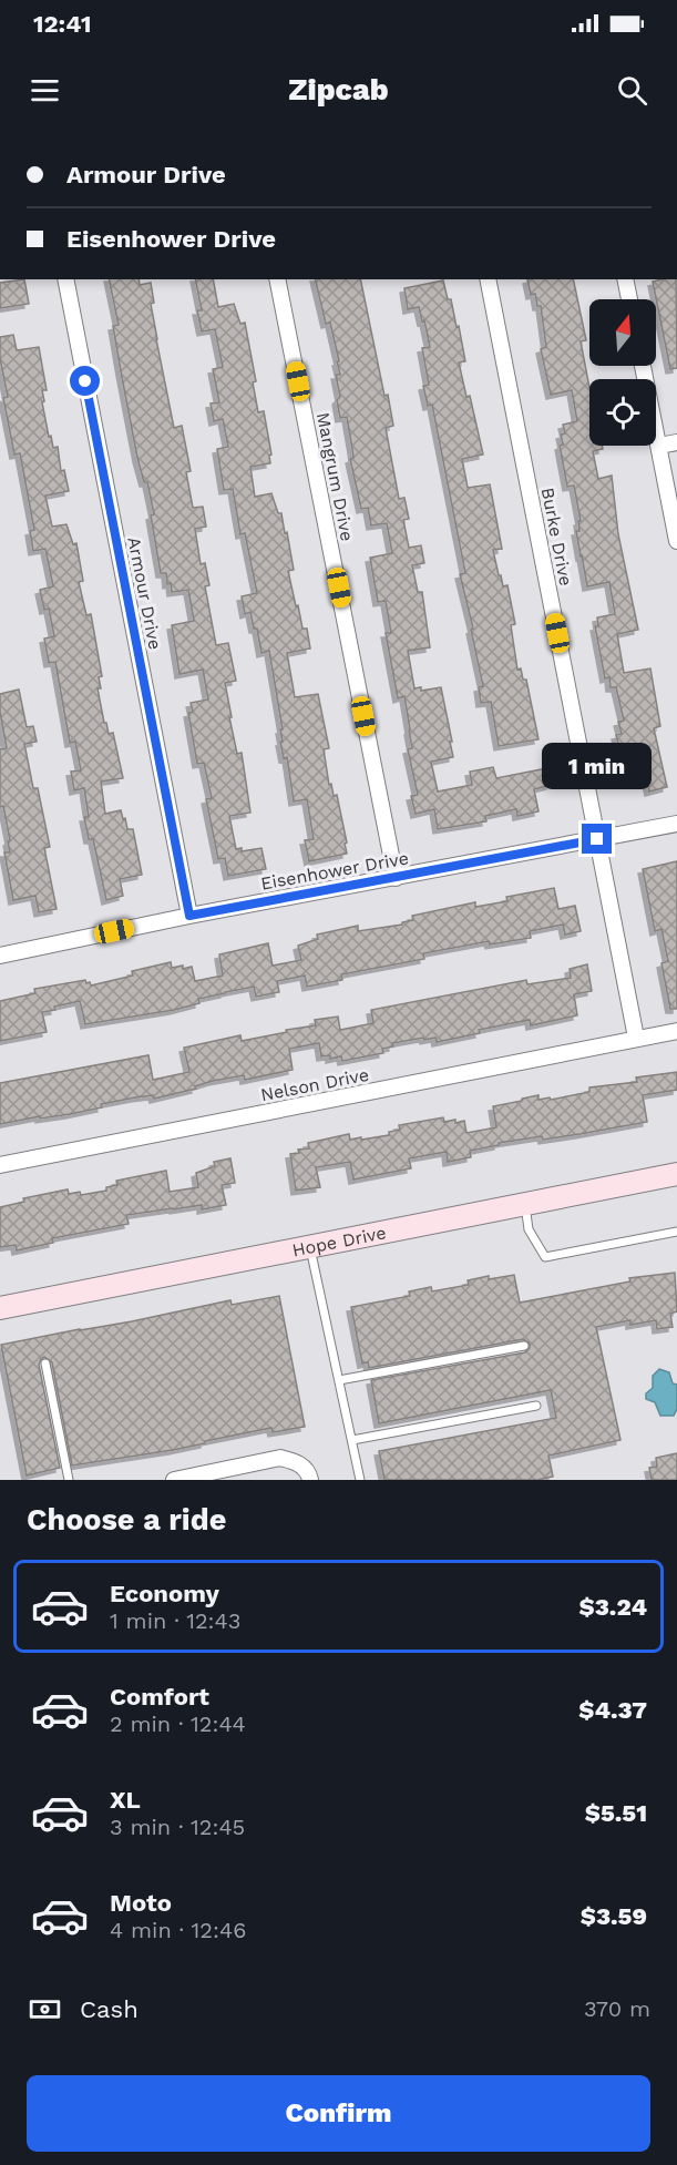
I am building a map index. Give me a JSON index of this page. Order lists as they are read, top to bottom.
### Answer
{
  "streets": {
    "street": [
      "Mangrum Drive",
      "Burke Drive",
      "Armour Drive",
      "Eisenhower Drive",
      "Nelson Drive",
      "Hope Drive"
    ]
  },
  "crossings": [
    ["Mangrum Drive", "Eisenhower Drive"],
    ["Burke Drive", "Eisenhower Drive"],
    ["Burke Drive", "Nelson Drive"],
    ["Armour Drive", "Eisenhower Drive"]
  ],
  "north": "top",
  "page": {
    "status": "12:41",
    "header": "Zipcab",
    "banner": ["Armour Drive", "Eisenhower Drive"],
    "bubble": "1 min",
    "heading": "Choose a ride",
    "list": [
      {
        "name": "Economy",
        "note": "1 min · 12:43",
        "value": "$3.24"
      },
      {
        "name": "Comfort",
        "note": "2 min · 12:44",
        "value": "$4.37"
      },
      {
        "name": "XL",
        "note": "3 min · 12:45",
        "value": "$5.51"
      },
      {
        "name": "Moto",
        "note": "4 min · 12:46",
        "value": "$3.59"
      }
    ],
    "pay": ["Cash", "370 m"],
    "buttons": "Confirm"
  }
}
